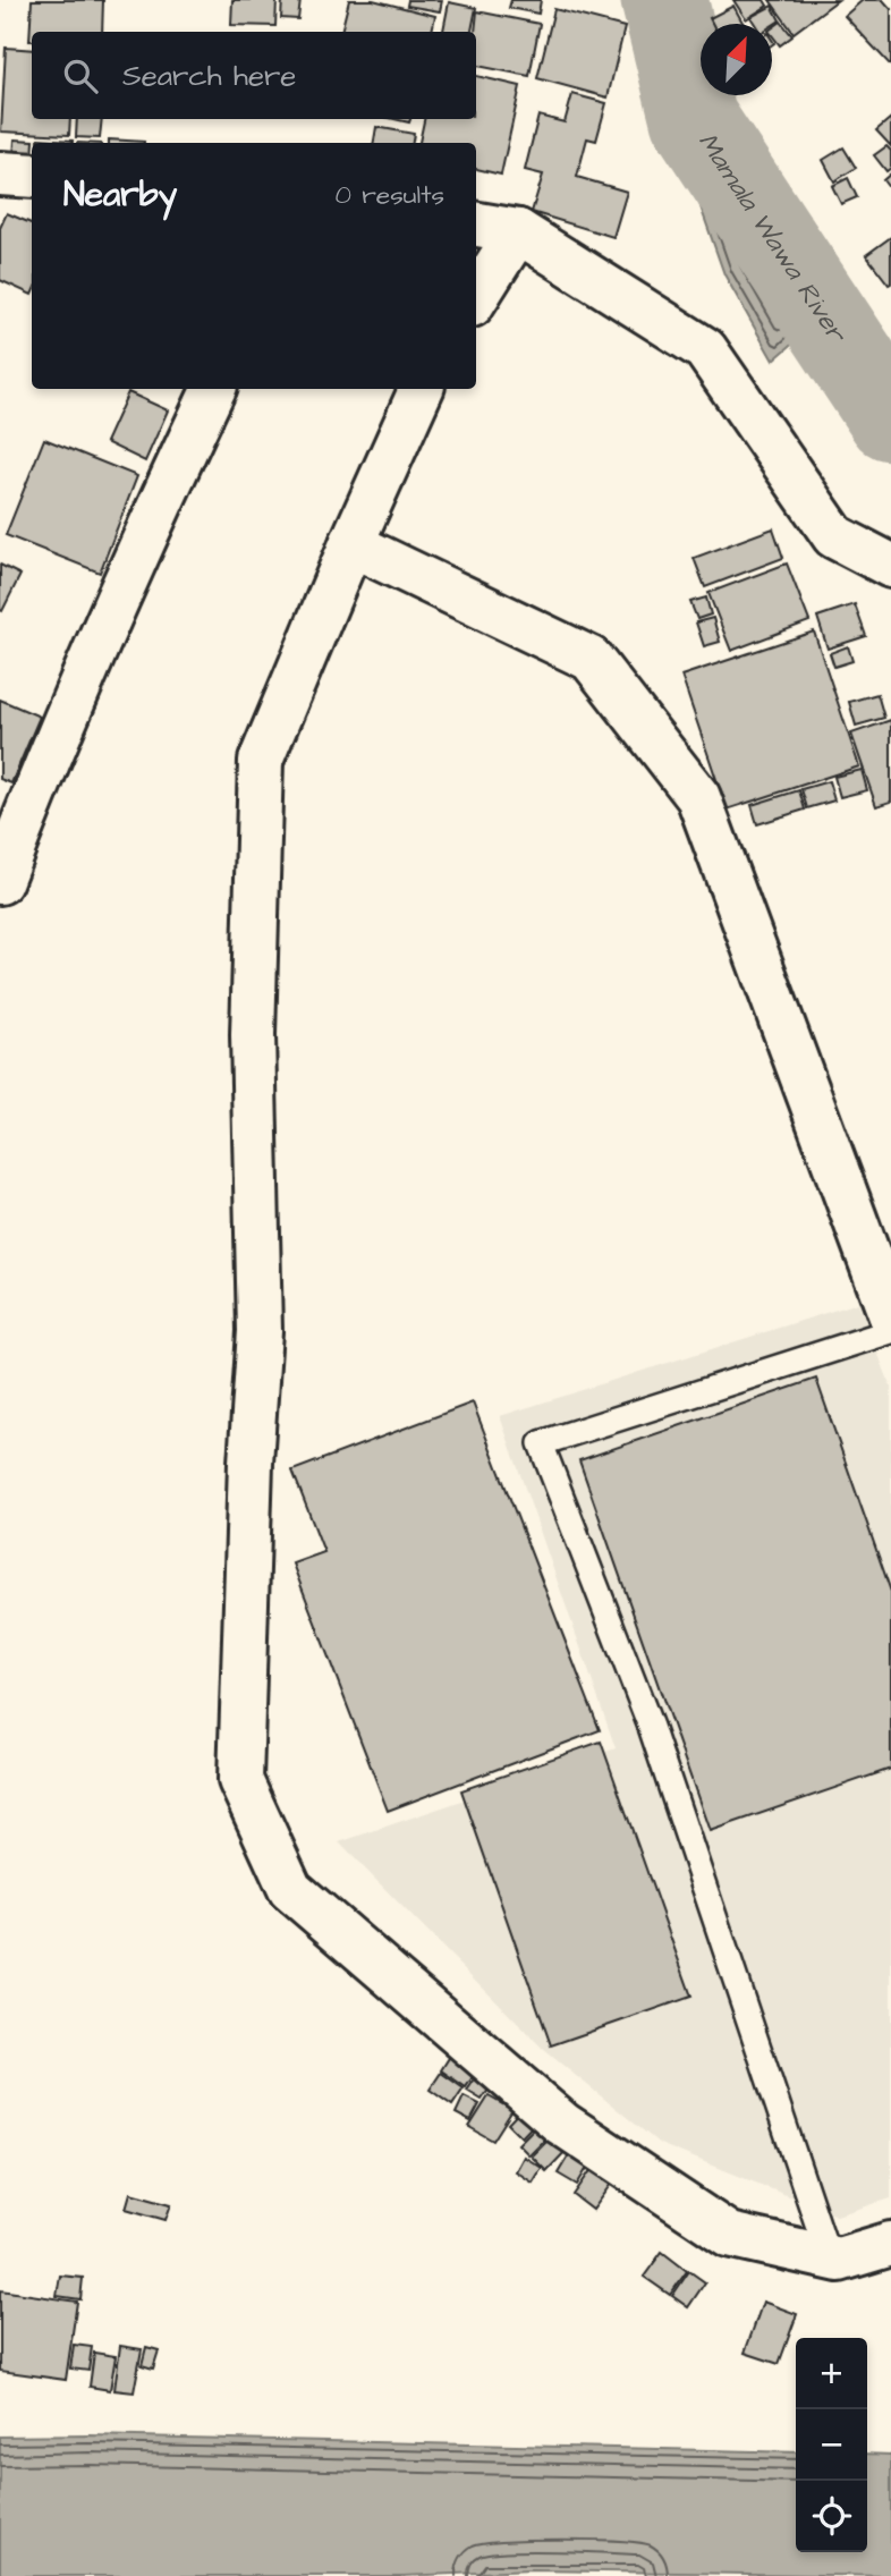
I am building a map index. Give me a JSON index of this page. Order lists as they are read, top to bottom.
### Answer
{
  "water": ["Mamala Wawa River"],
  "north": "top right",
  "page": {
    "search": "Search here",
    "heading": ["Nearby", "0 results"],
    "map_buttons": ["+", "−"]
  }
}
